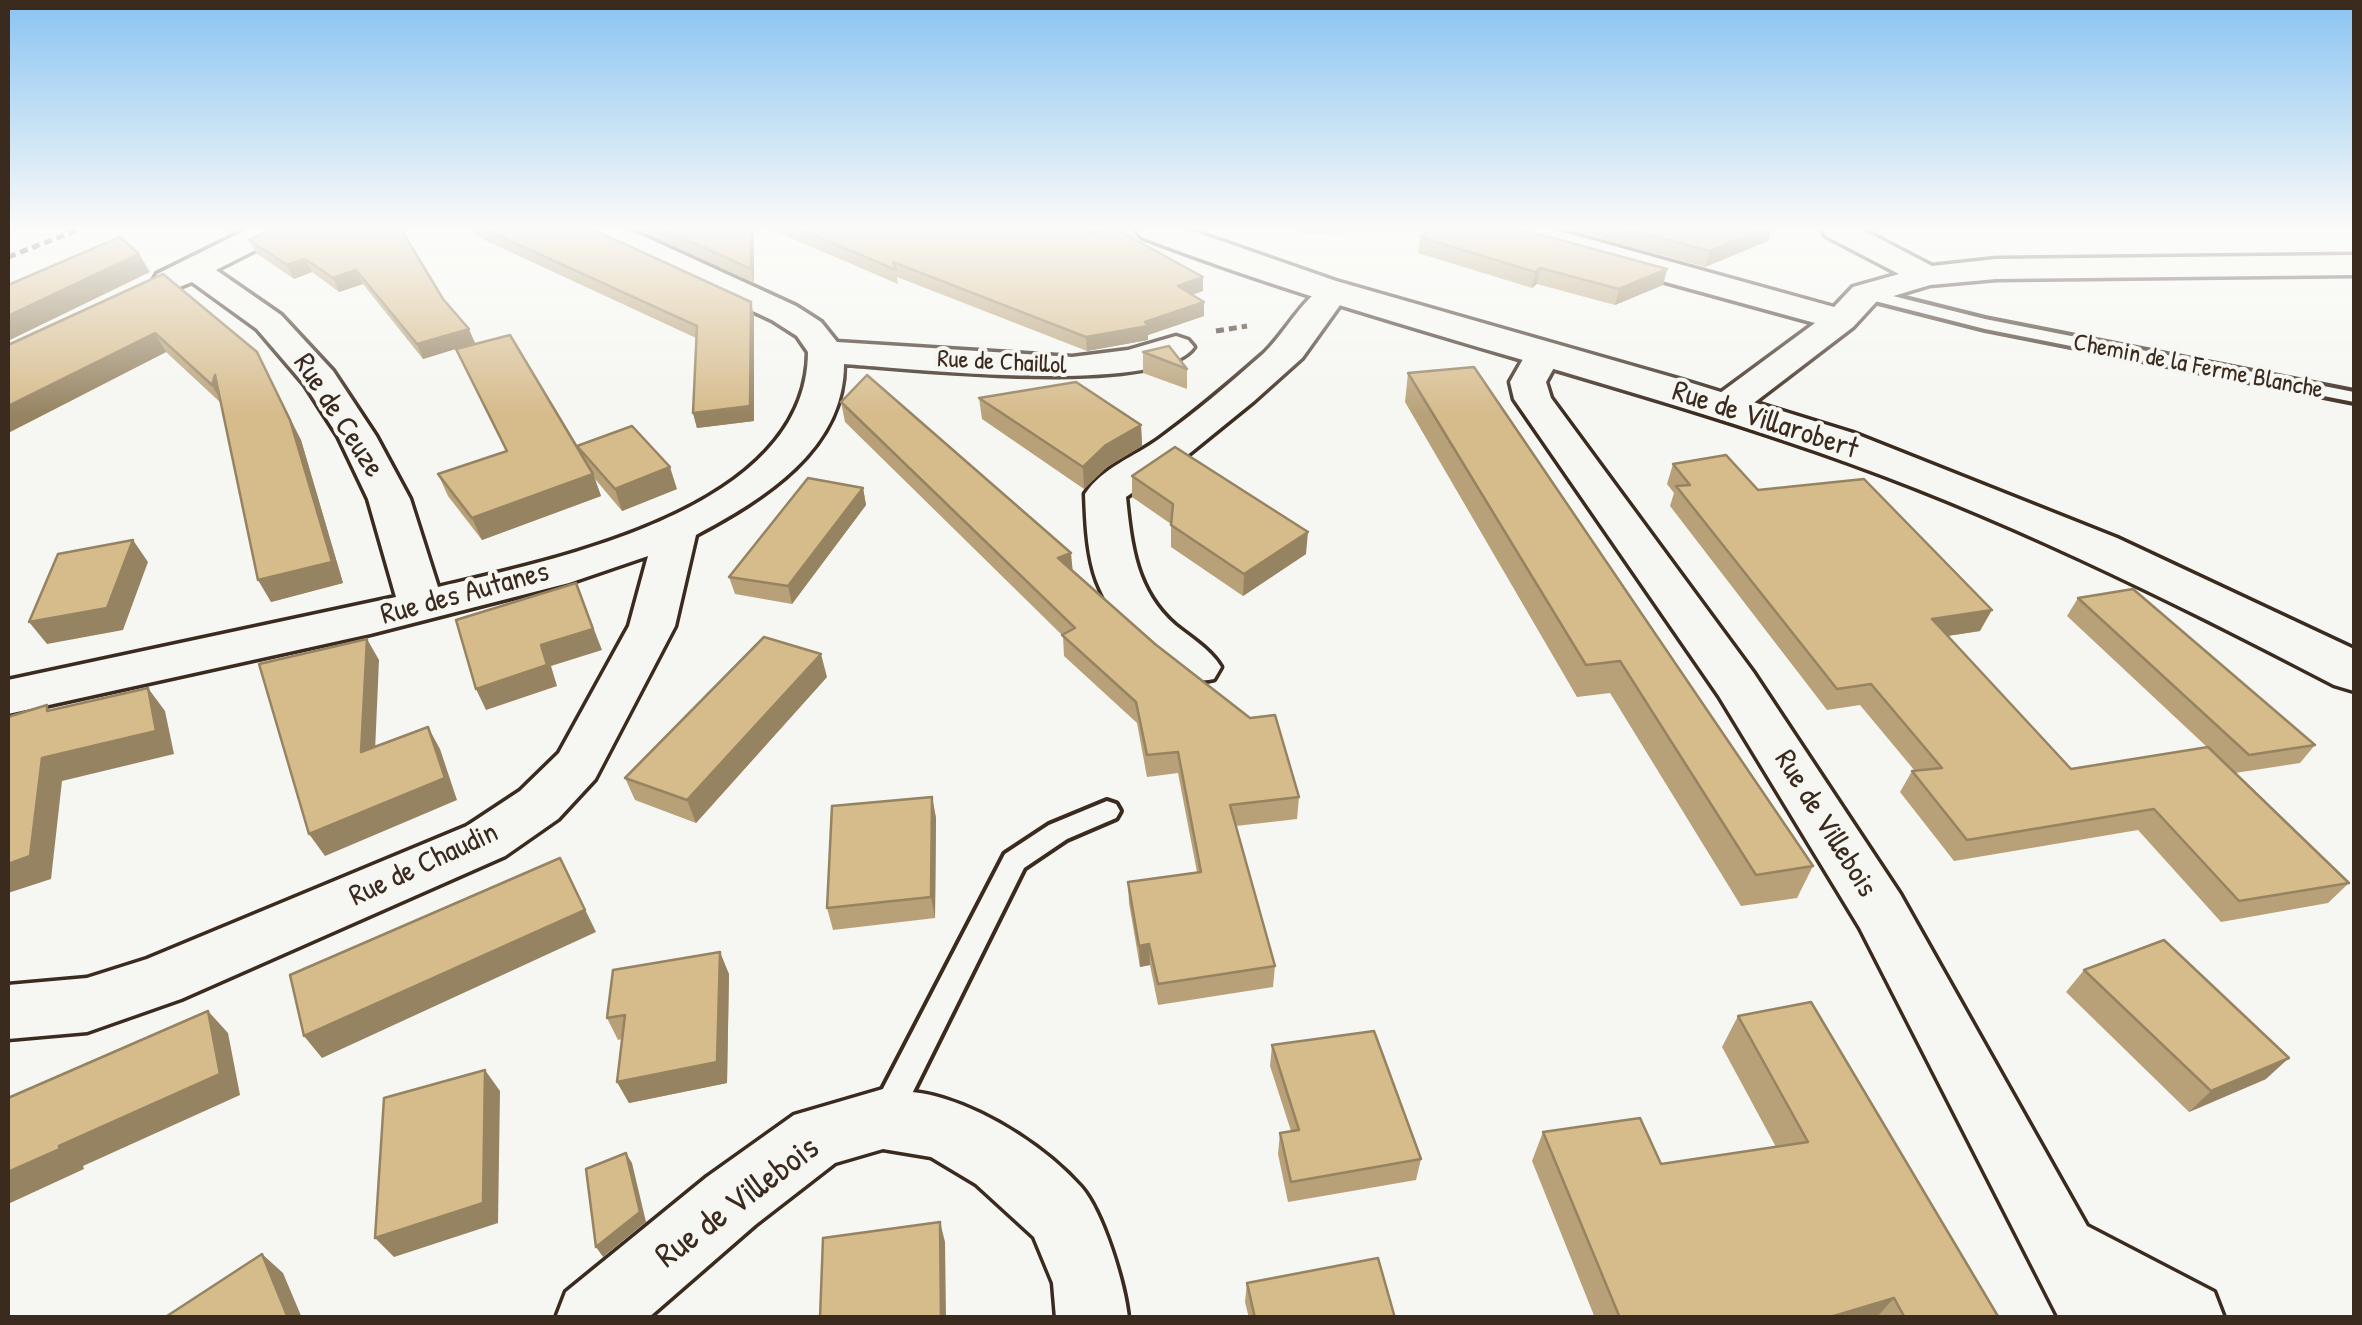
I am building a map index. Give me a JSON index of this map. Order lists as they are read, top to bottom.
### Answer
{
  "streets": {
    "main road": ["Rue de Villarobert"],
    "street": [
      "Rue de Chaillol",
      "Rue de Ceuze",
      "Rue des Autanes",
      "Rue de Villebois",
      "Rue de Chaudin"
    ],
    "lane": ["Chemin de la Ferme Blanche"]
  },
  "crossings": [
    ["Rue de Chaillol", "Rue des Autanes"],
    ["Rue de Ceuze", "Rue des Autanes"],
    ["Rue de Villarobert", "Rue de Villebois"],
    ["Rue des Autanes", "Rue de Chaudin"]
  ]
}
